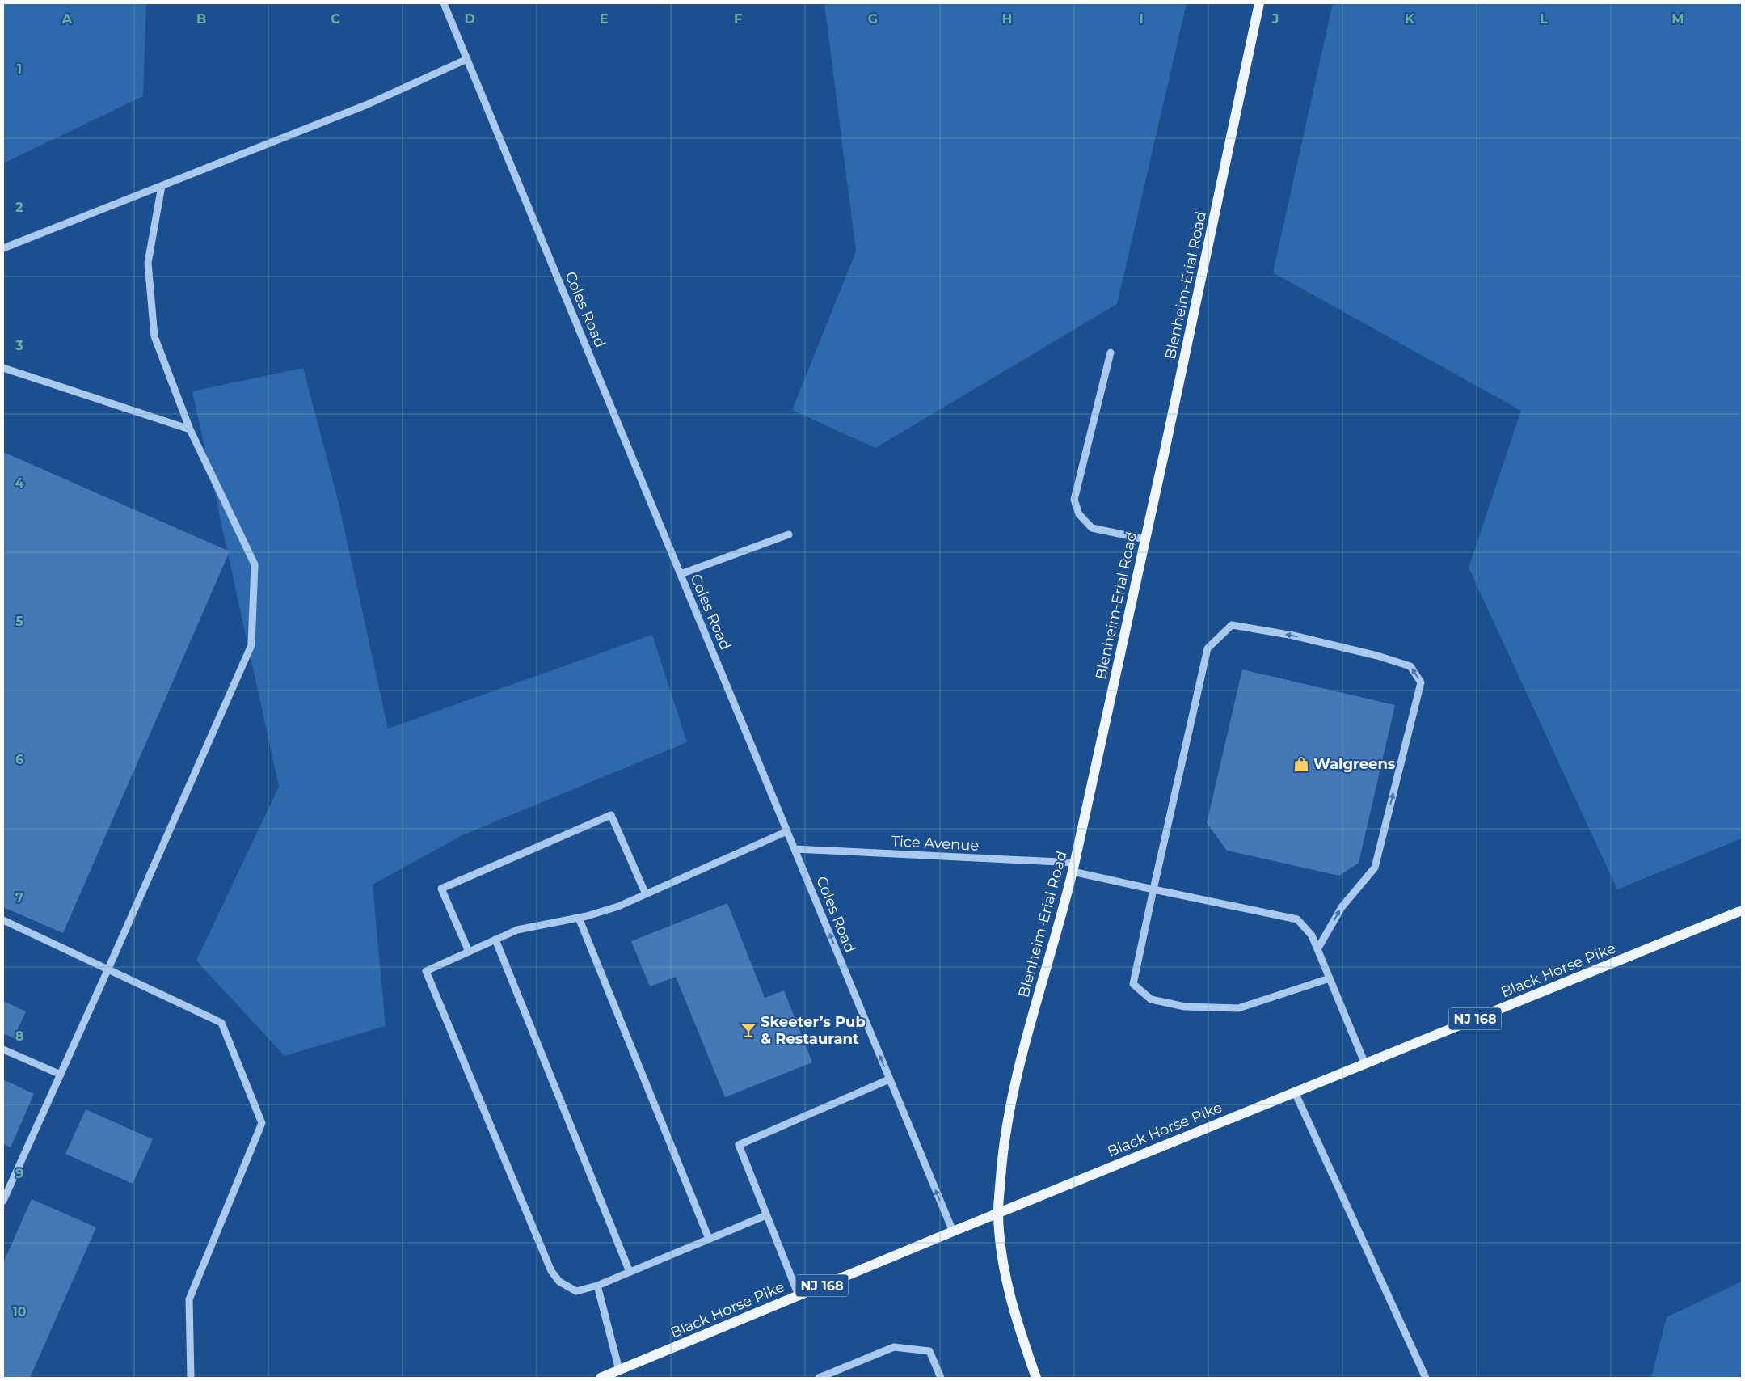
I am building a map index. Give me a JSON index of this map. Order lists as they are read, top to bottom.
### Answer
{
  "streets": {
    "main road": ["Blenheim-Erial Road", "Black Horse Pike", "NJ 168"],
    "street": ["Coles Road", "Tice Avenue"]
  },
  "crossings": [
    ["Blenheim-Erial Road", "Tice Avenue"],
    ["Blenheim-Erial Road", "Black Horse Pike"],
    ["Coles Road", "Tice Avenue"],
    ["Coles Road", "Black Horse Pike"],
    ["Tice Avenue", "Black Horse Pike"]
  ],
  "places": {
    "shop": ["Walgreens"],
    "bar": ["Skeeter’s Pub & Restaurant"]
  },
  "grid": {
    "columns": [
      "A",
      "B",
      "C",
      "D",
      "E",
      "F",
      "G",
      "H",
      "I",
      "J",
      "K",
      "L",
      "M"
    ],
    "rows": [
      "1",
      "2",
      "3",
      "4",
      "5",
      "6",
      "7",
      "8",
      "9",
      "10"
    ]
  }
}
